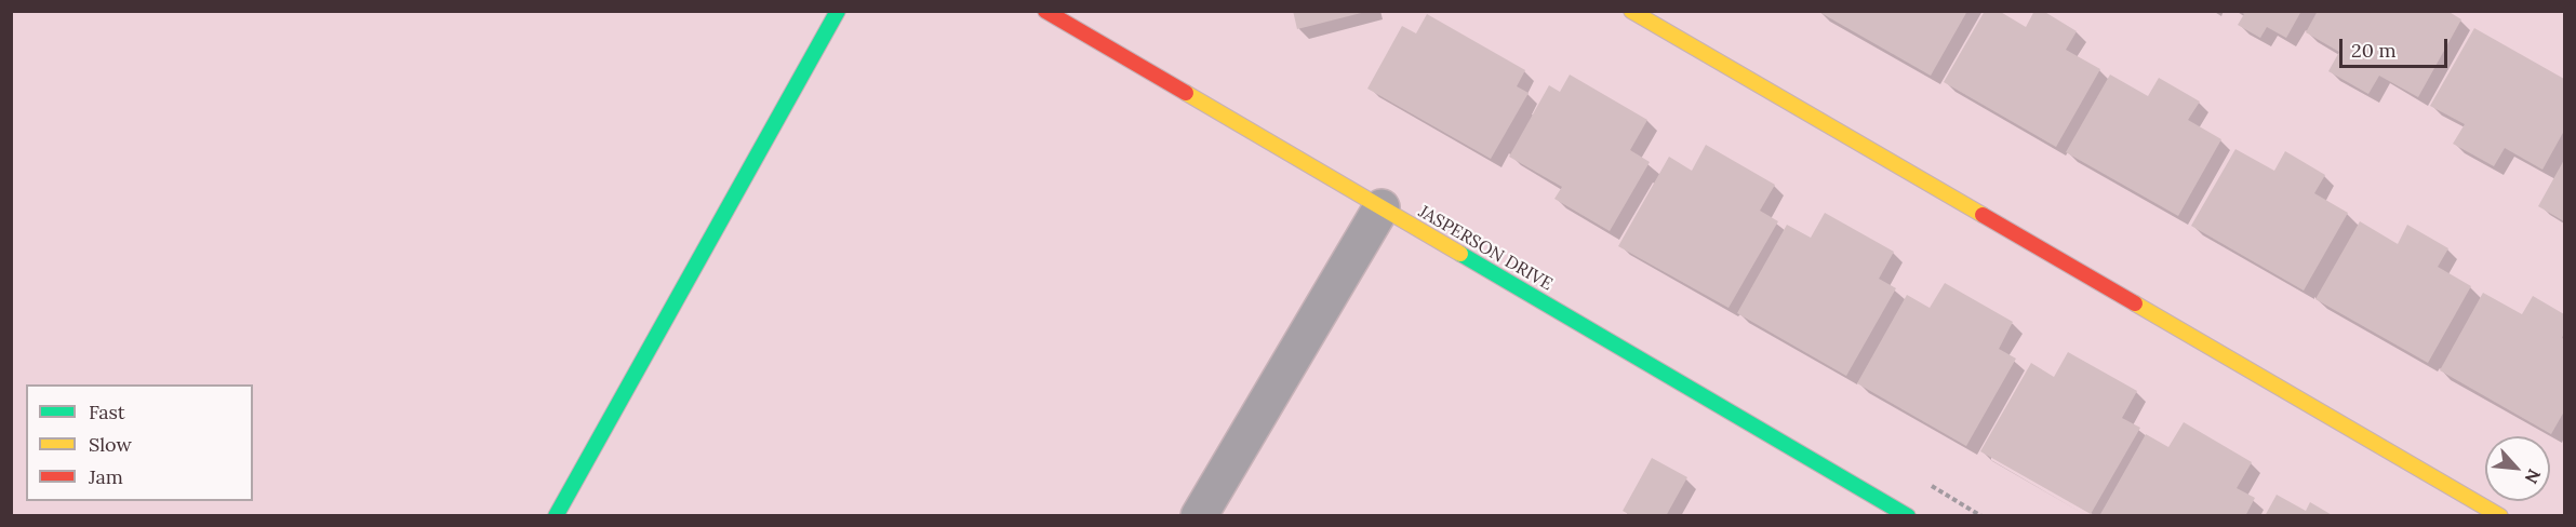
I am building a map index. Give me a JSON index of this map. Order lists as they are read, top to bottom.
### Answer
{
  "streets": {
    "street": ["JASPERSON DRIVE"]
  },
  "legend": ["Fast", "Slow", "Jam"],
  "scale_bar": "20 m",
  "north": "bottom right"
}
